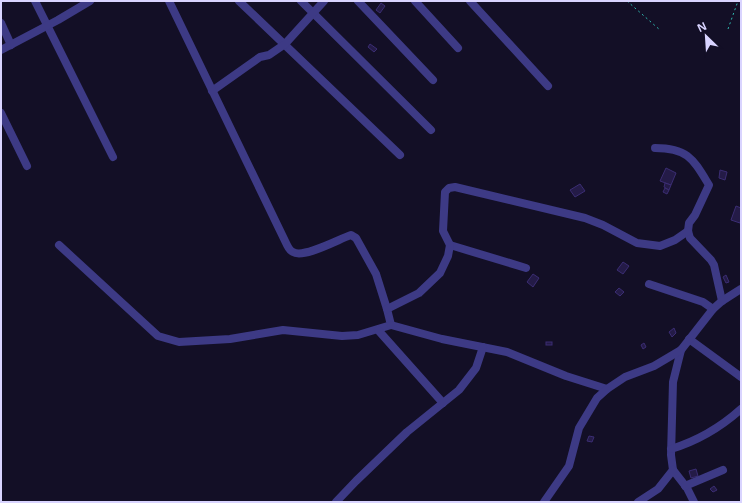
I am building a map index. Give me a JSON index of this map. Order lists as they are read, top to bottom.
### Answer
{
  "north": "top left"
}
